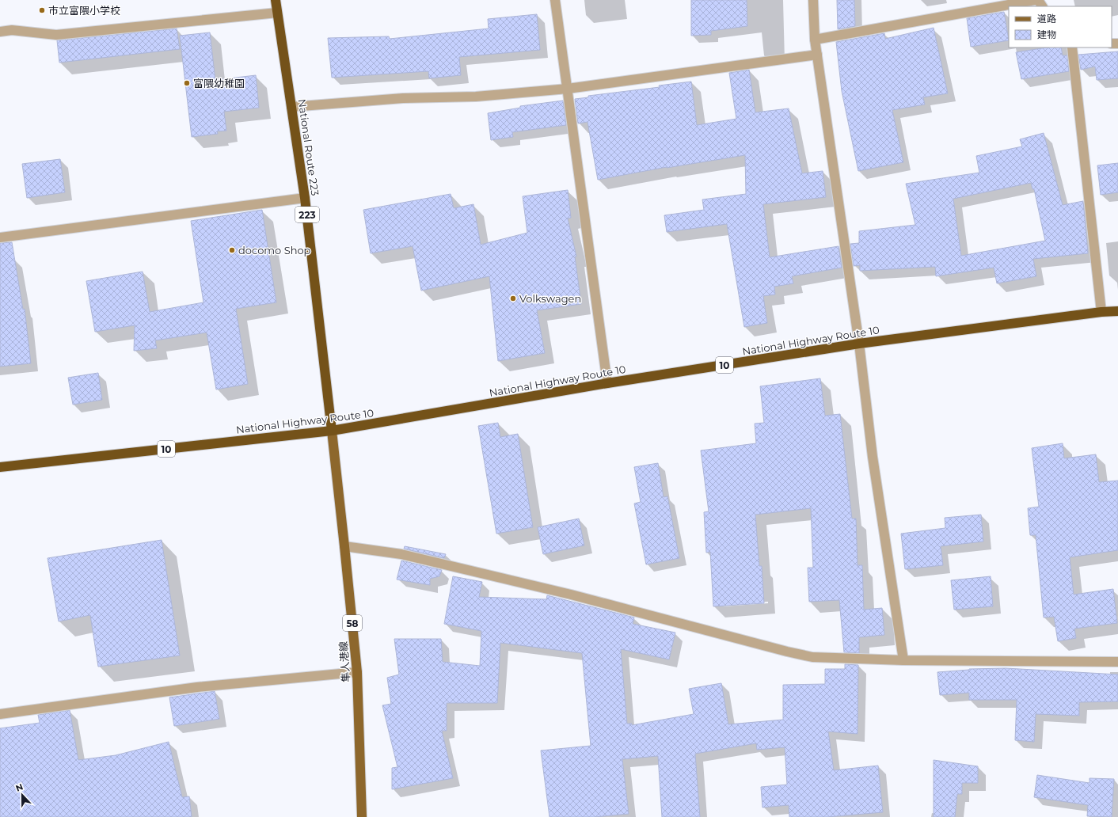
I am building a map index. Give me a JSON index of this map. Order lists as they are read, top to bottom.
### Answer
{
  "streets": {
    "highway": [
      "National Route 223",
      "223",
      "National Highway Route 10",
      "10"
    ],
    "main road": ["58", "隼人港線"]
  },
  "crossings": [
    ["National Route 223", "National Highway Route 10"],
    ["National Route 223", "隼人港線"],
    ["National Highway Route 10", "隼人港線"]
  ],
  "places": [
    "市立富隈小学校",
    "富隈幼稚園",
    "docomo Shop",
    "Volkswagen"
  ],
  "legend": ["道路", "建物"],
  "north": "top"
}
